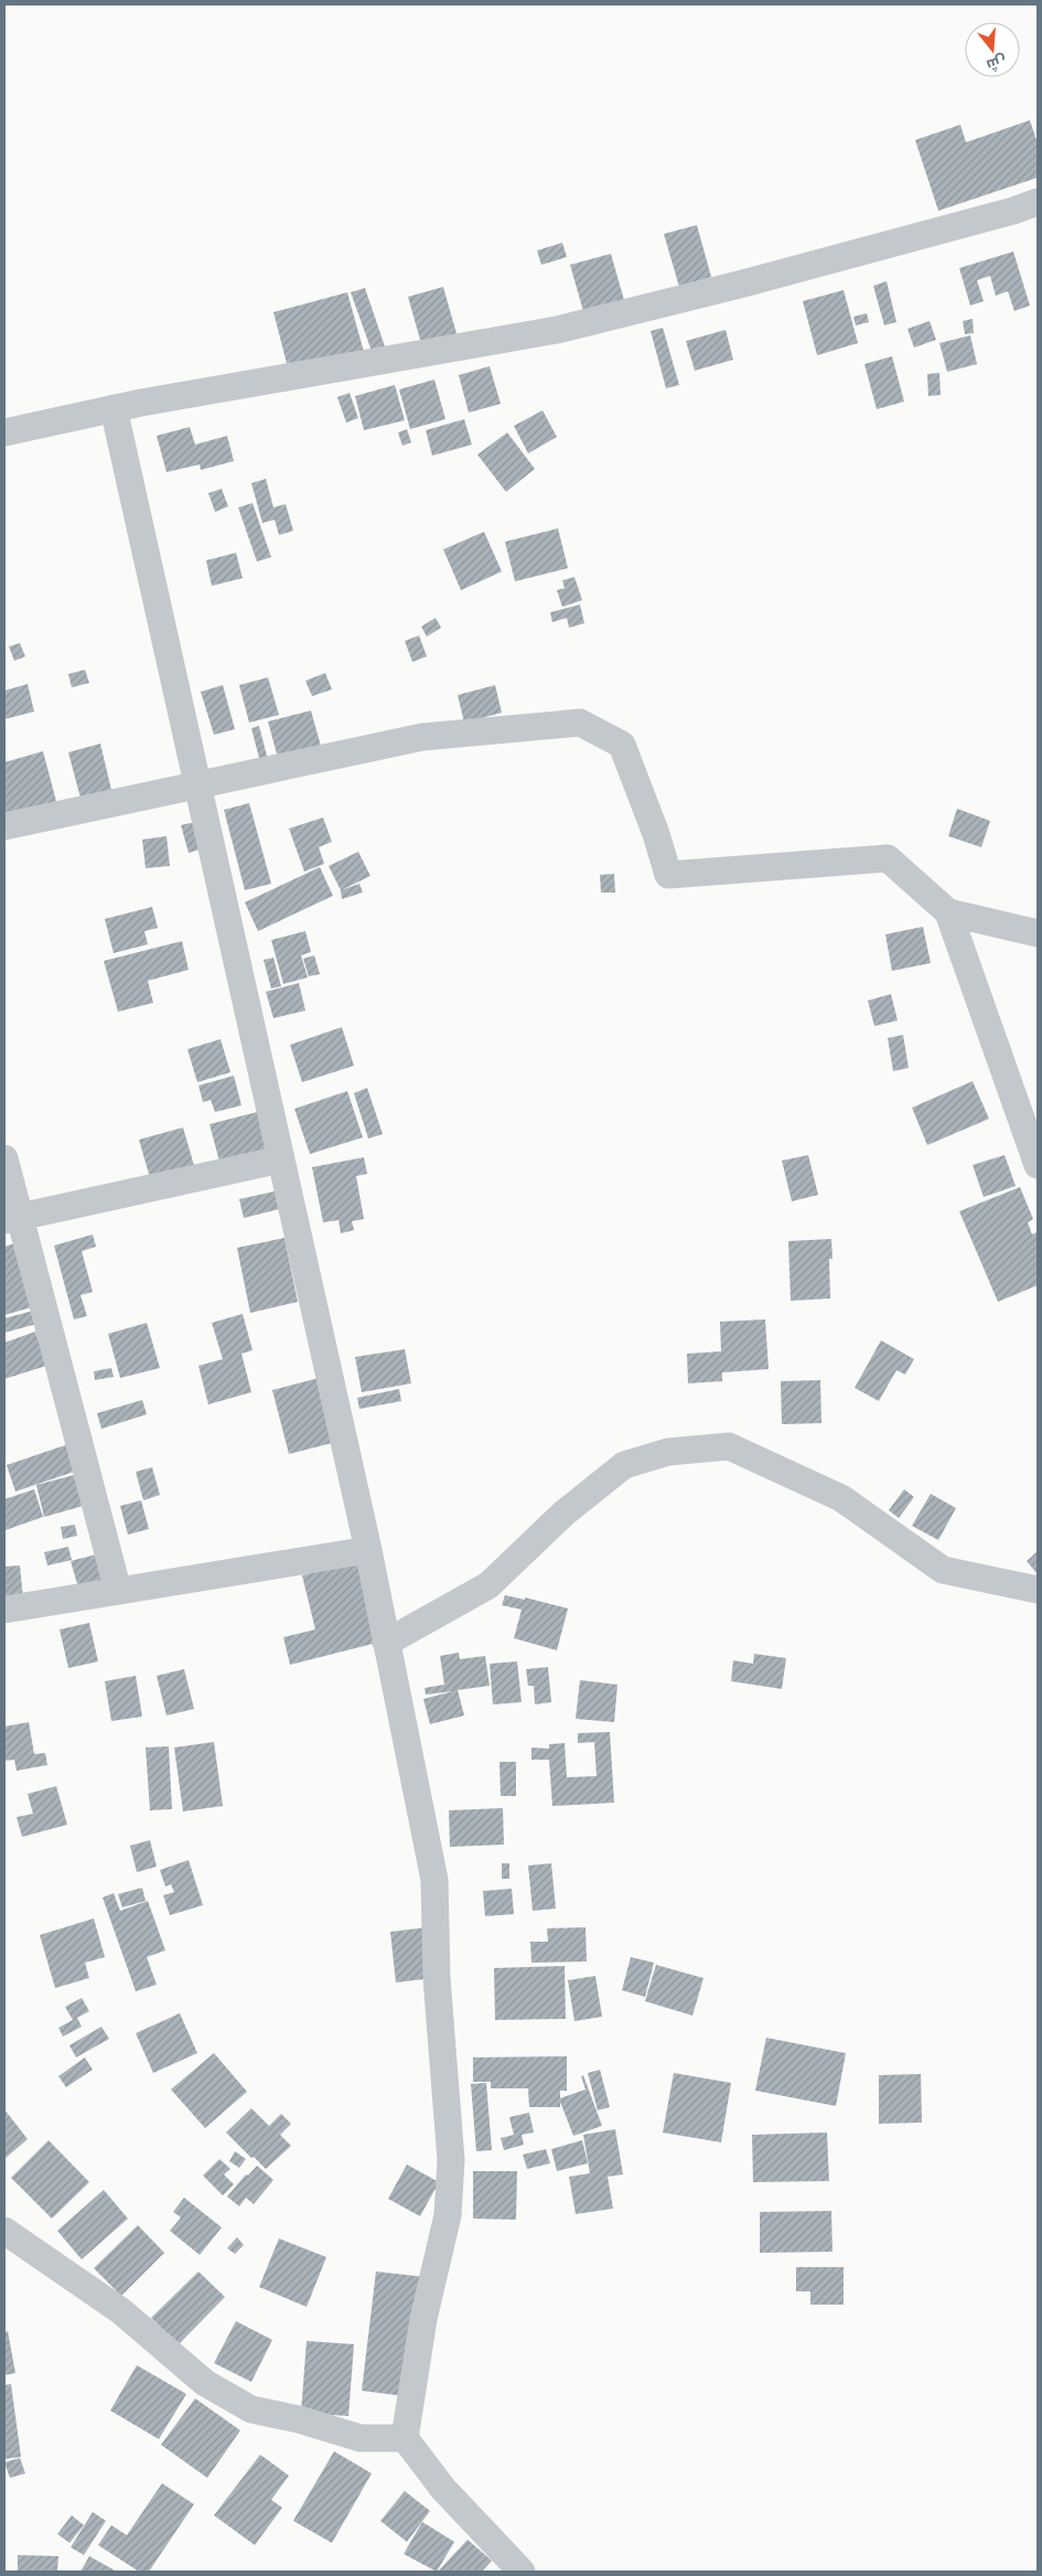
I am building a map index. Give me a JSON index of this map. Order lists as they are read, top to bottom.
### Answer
{
  "north": "bottom"
}
